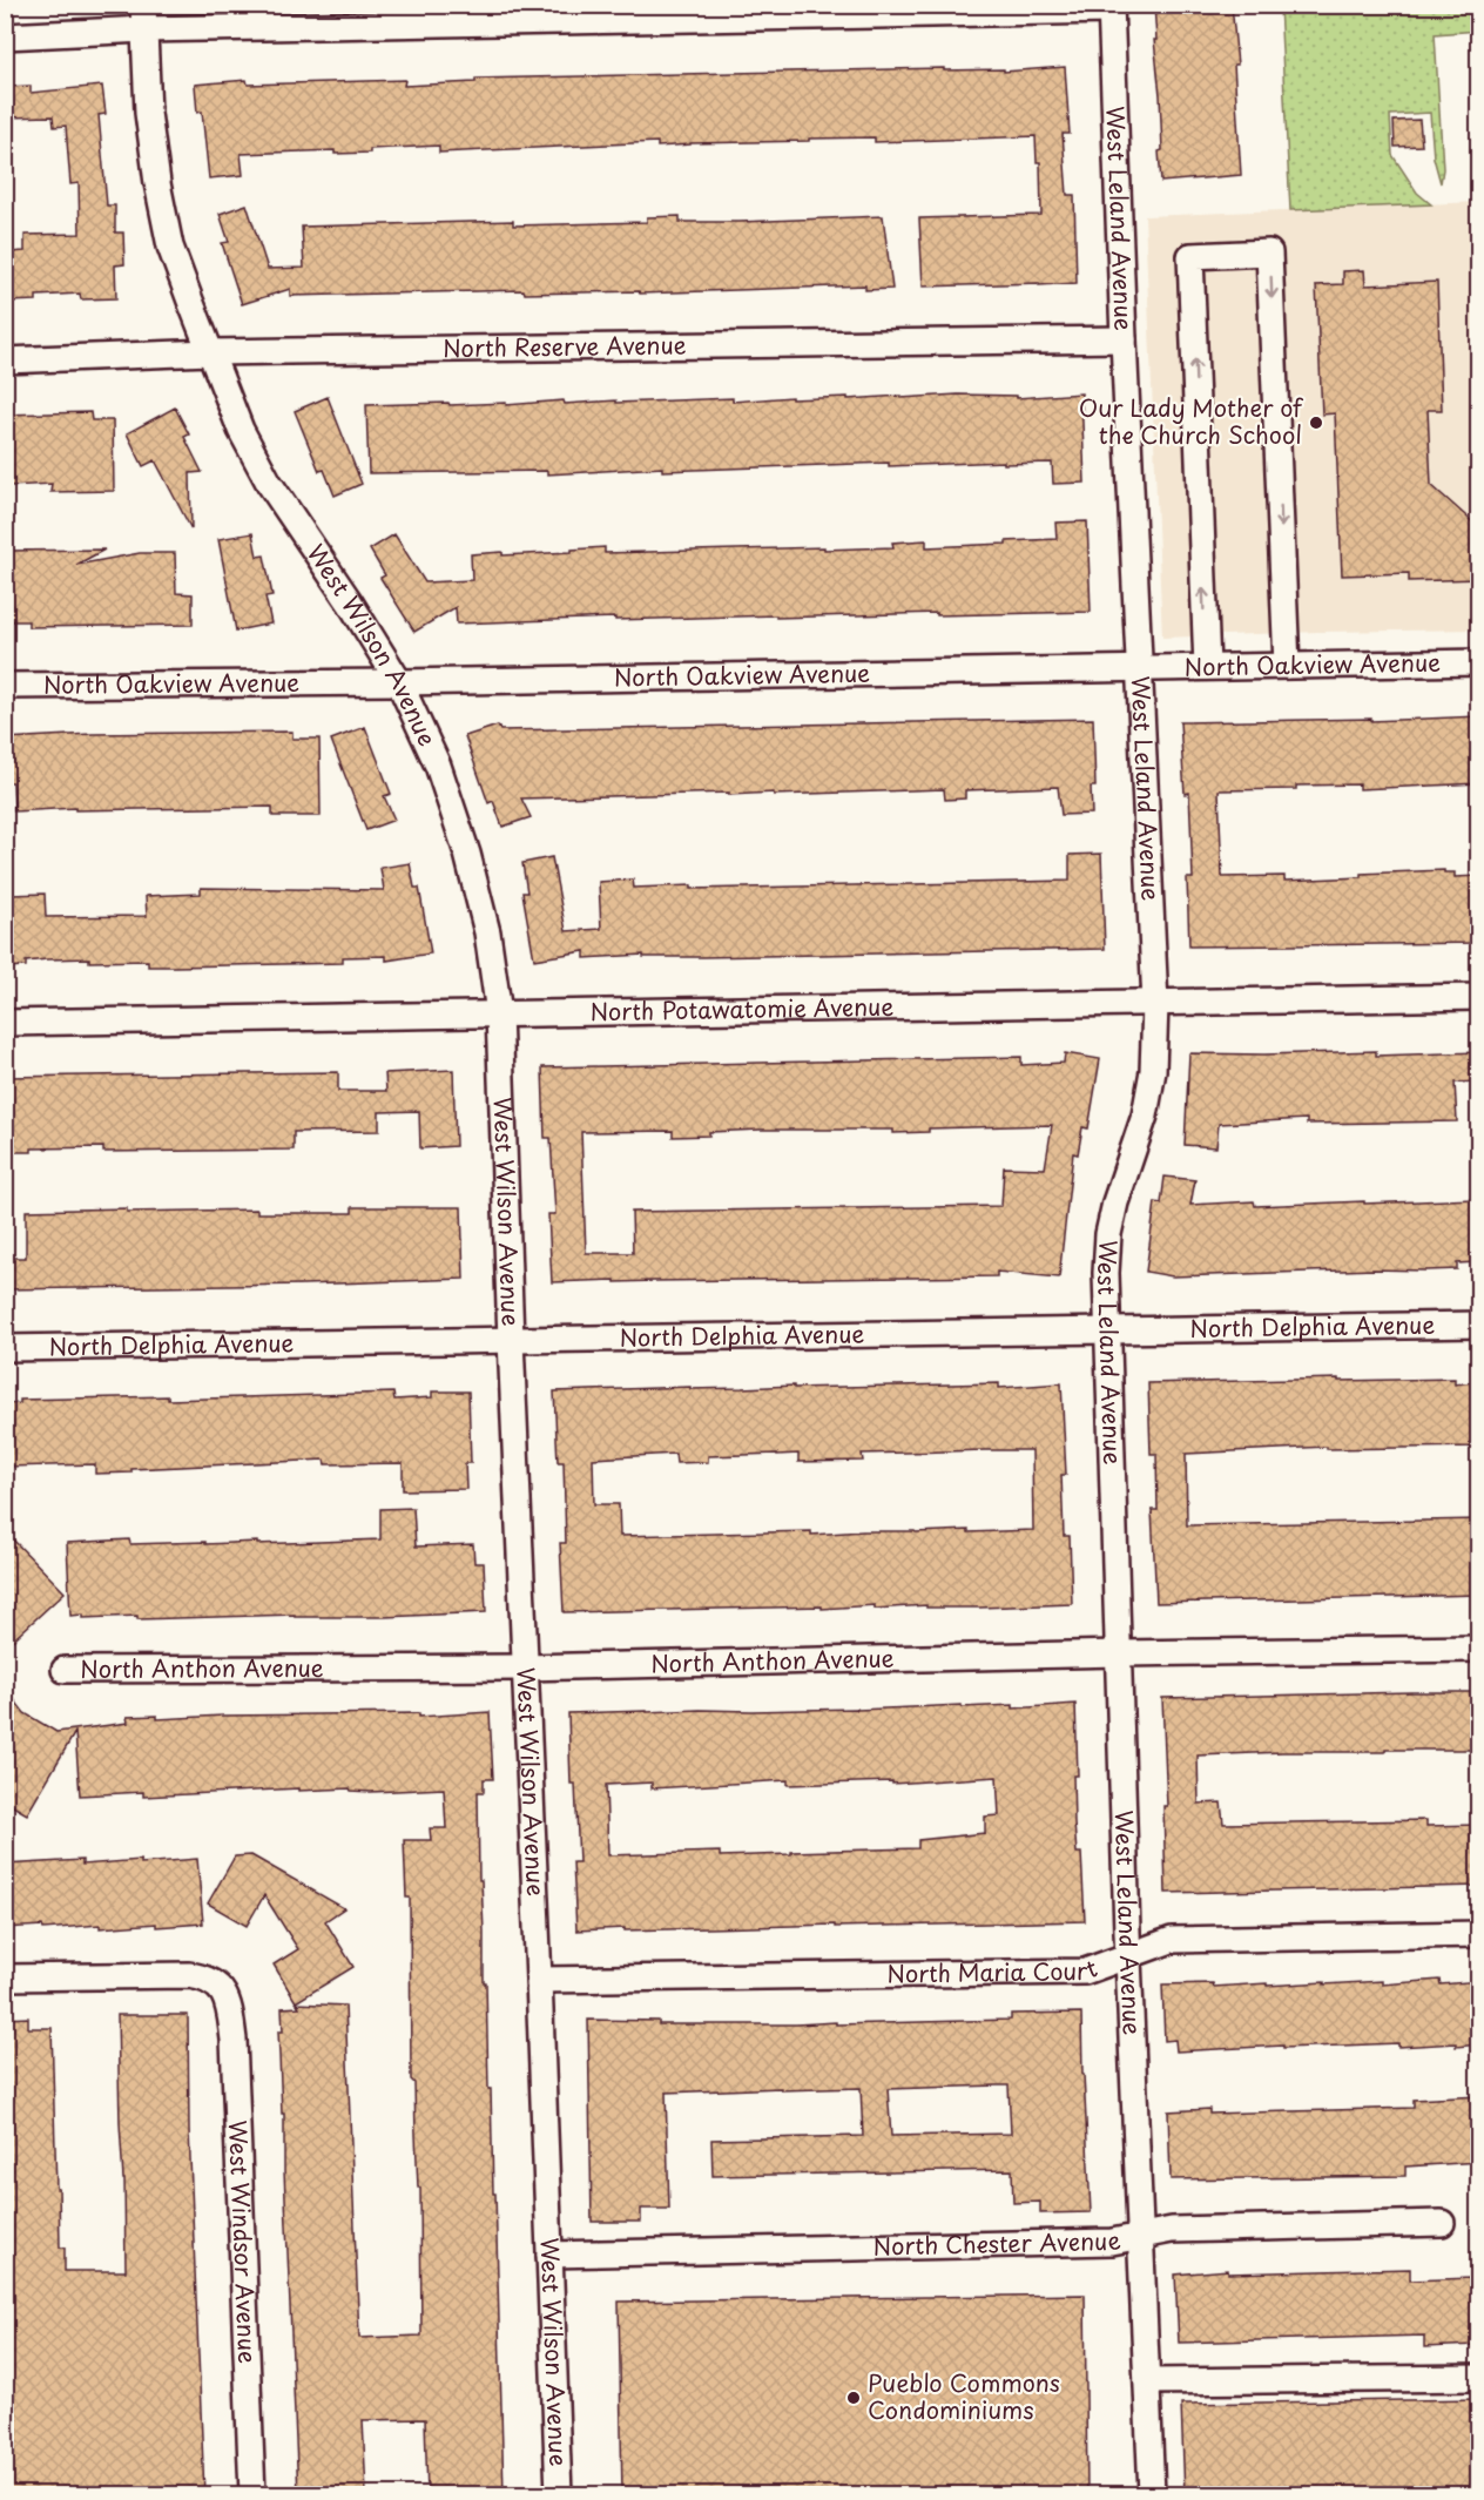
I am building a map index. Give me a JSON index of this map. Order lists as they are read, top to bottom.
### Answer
{
  "streets": {
    "street": [
      "West Leland Avenue",
      "North Reserve Avenue",
      "West Wilson Avenue",
      "North Oakview Avenue",
      "North Potawatomie Avenue",
      "North Delphia Avenue",
      "North Anthon Avenue",
      "North Maria Court",
      "West Windsor Avenue",
      "North Chester Avenue"
    ]
  },
  "crossings": [
    ["West Leland Avenue", "North Reserve Avenue"],
    ["West Leland Avenue", "North Oakview Avenue"],
    ["West Leland Avenue", "North Potawatomie Avenue"],
    ["West Leland Avenue", "North Delphia Avenue"],
    ["West Leland Avenue", "North Anthon Avenue"],
    ["West Leland Avenue", "North Maria Court"],
    ["West Leland Avenue", "North Chester Avenue"],
    ["North Reserve Avenue", "West Wilson Avenue"],
    ["West Wilson Avenue", "North Oakview Avenue"],
    ["West Wilson Avenue", "North Potawatomie Avenue"],
    ["West Wilson Avenue", "North Delphia Avenue"],
    ["West Wilson Avenue", "North Anthon Avenue"],
    ["West Wilson Avenue", "North Maria Court"],
    ["West Wilson Avenue", "North Chester Avenue"]
  ],
  "places": ["Our Lady Mother of the Church School", "Pueblo Commons Condominiums"]
}
